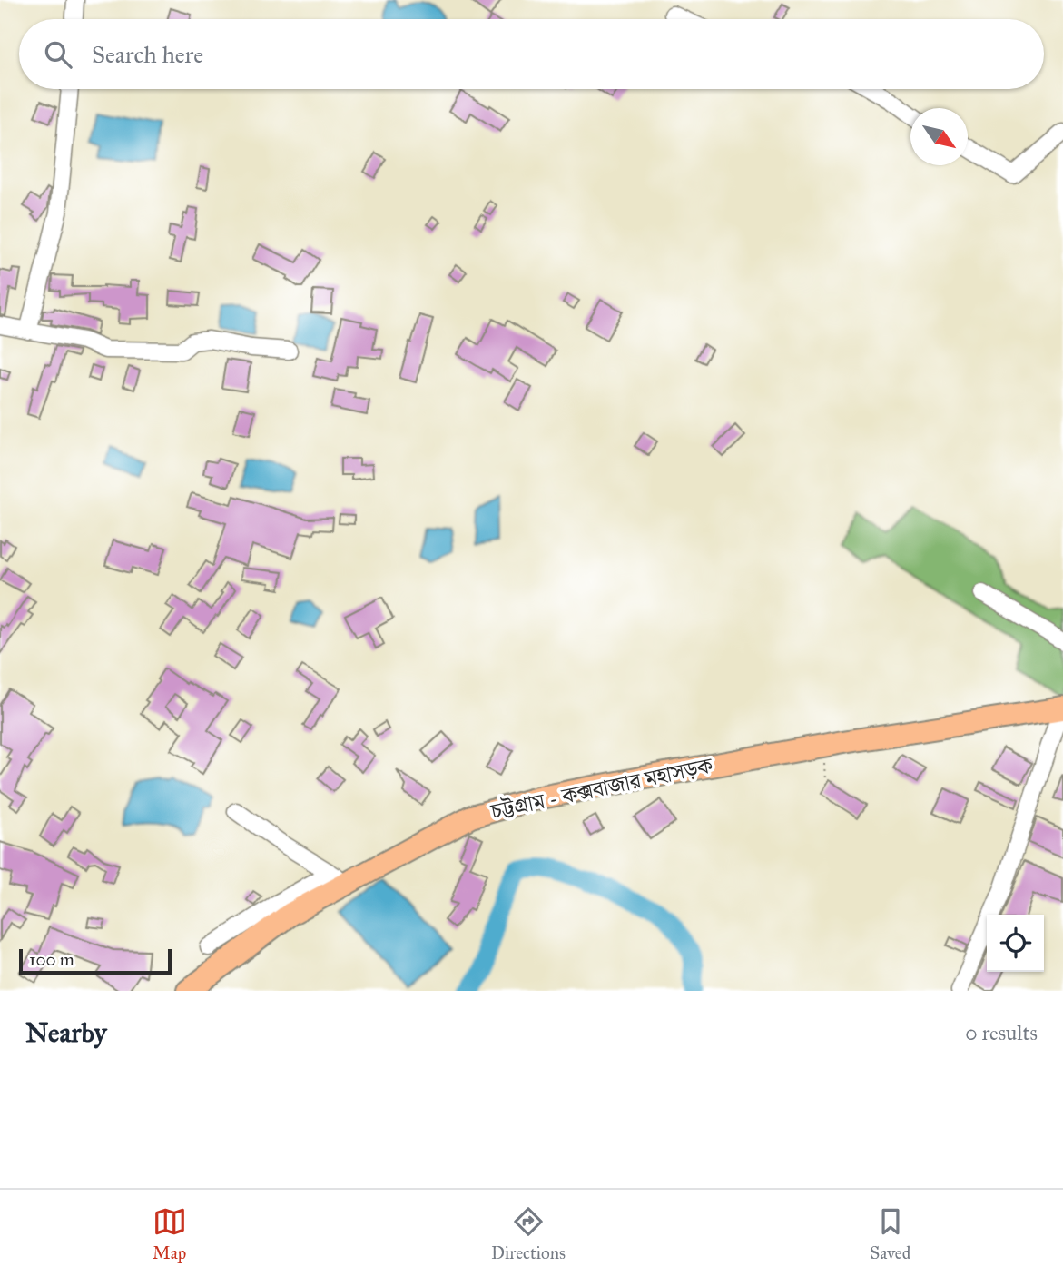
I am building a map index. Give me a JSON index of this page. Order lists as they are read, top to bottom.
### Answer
{
  "streets": {
    "highway": ["চট্টগ্রাম - কক্সবাজার মহাসড়ক"]
  },
  "scale_bar": "100 m",
  "north": "bottom right",
  "page": {
    "search": "Search here",
    "scale": "100 m",
    "heading": ["Nearby", "0 results"],
    "nav": ["Map", "Directions", "Saved"]
  }
}
